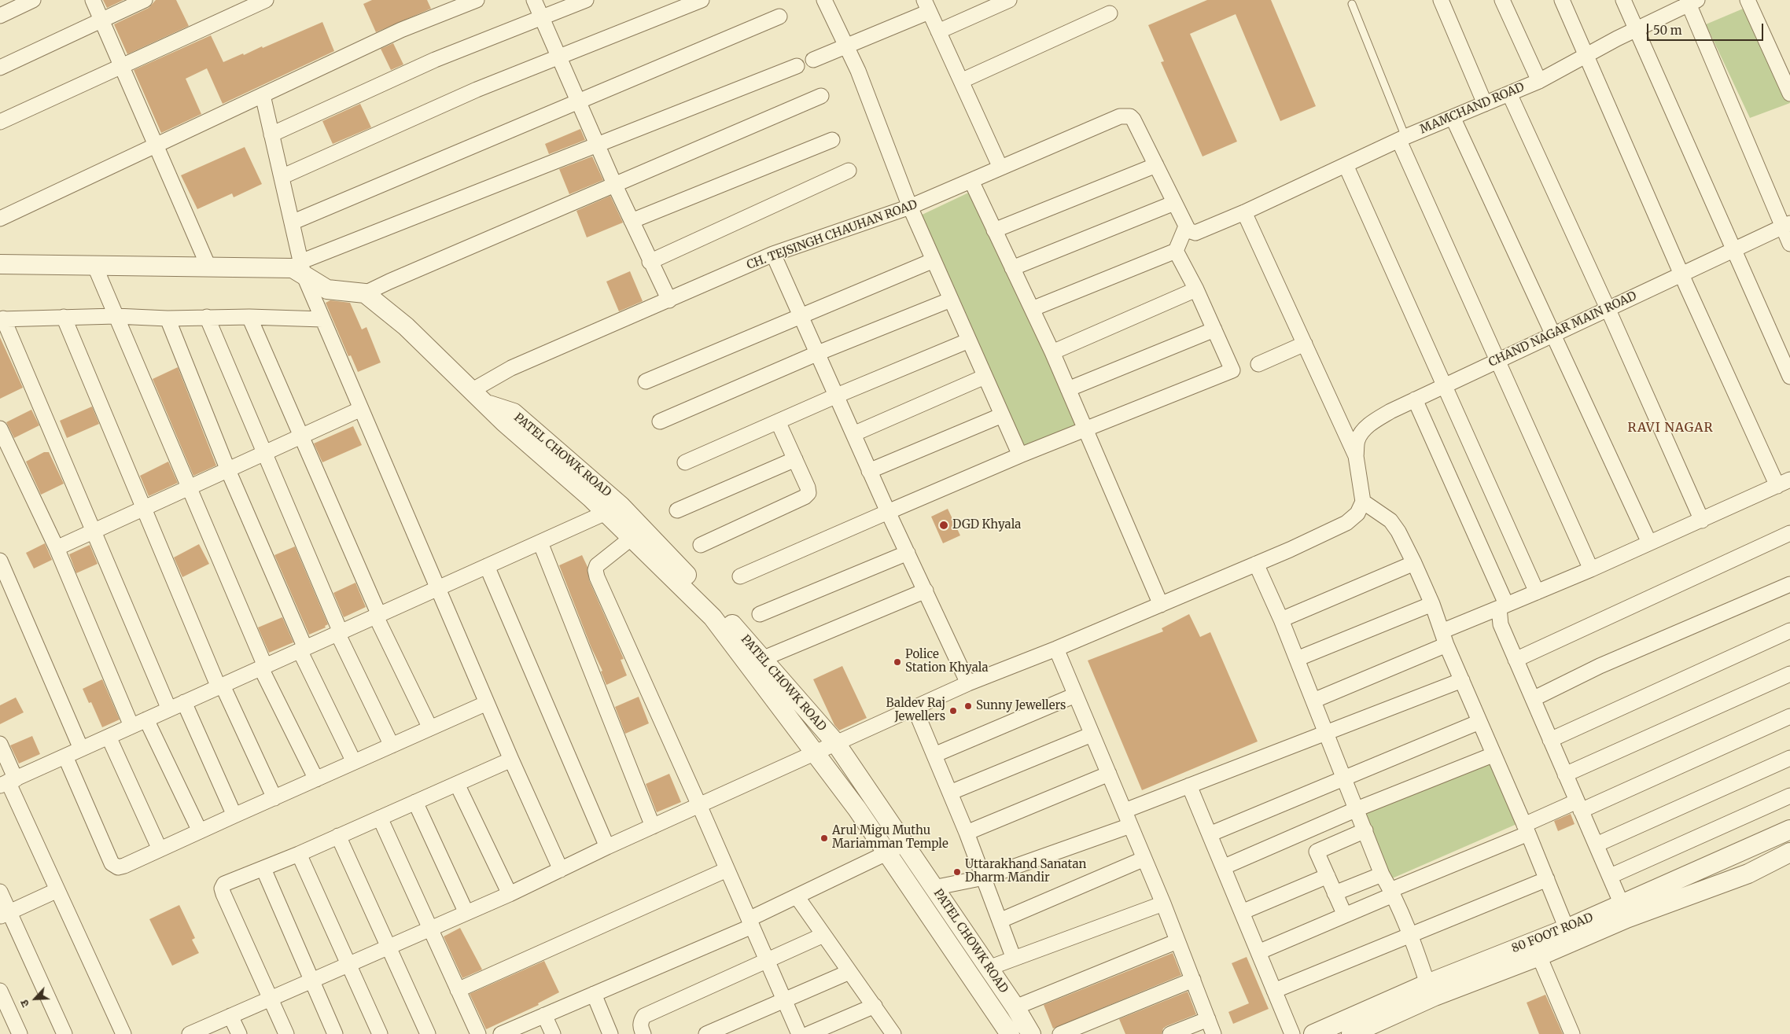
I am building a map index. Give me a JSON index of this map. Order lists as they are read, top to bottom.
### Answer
{
  "streets": {
    "street": [
      "MAMCHAND ROAD",
      "CH. TEJSINGH CHAUHAN ROAD",
      "CHAND NAGAR MAIN ROAD",
      "PATEL CHOWK ROAD",
      "80 FOOT ROAD"
    ]
  },
  "districts": ["RAVI NAGAR"],
  "places": [
    "DGD Khyala",
    "Police Station Khyala",
    "Sunny Jewellers",
    "Baldev Raj Jewellers",
    "Arul Migu Muthu Mariamman Temple",
    "Uttarakhand Sanatan Dharm Mandir"
  ],
  "scale_bar": "50 m",
  "north": "bottom left"
}
